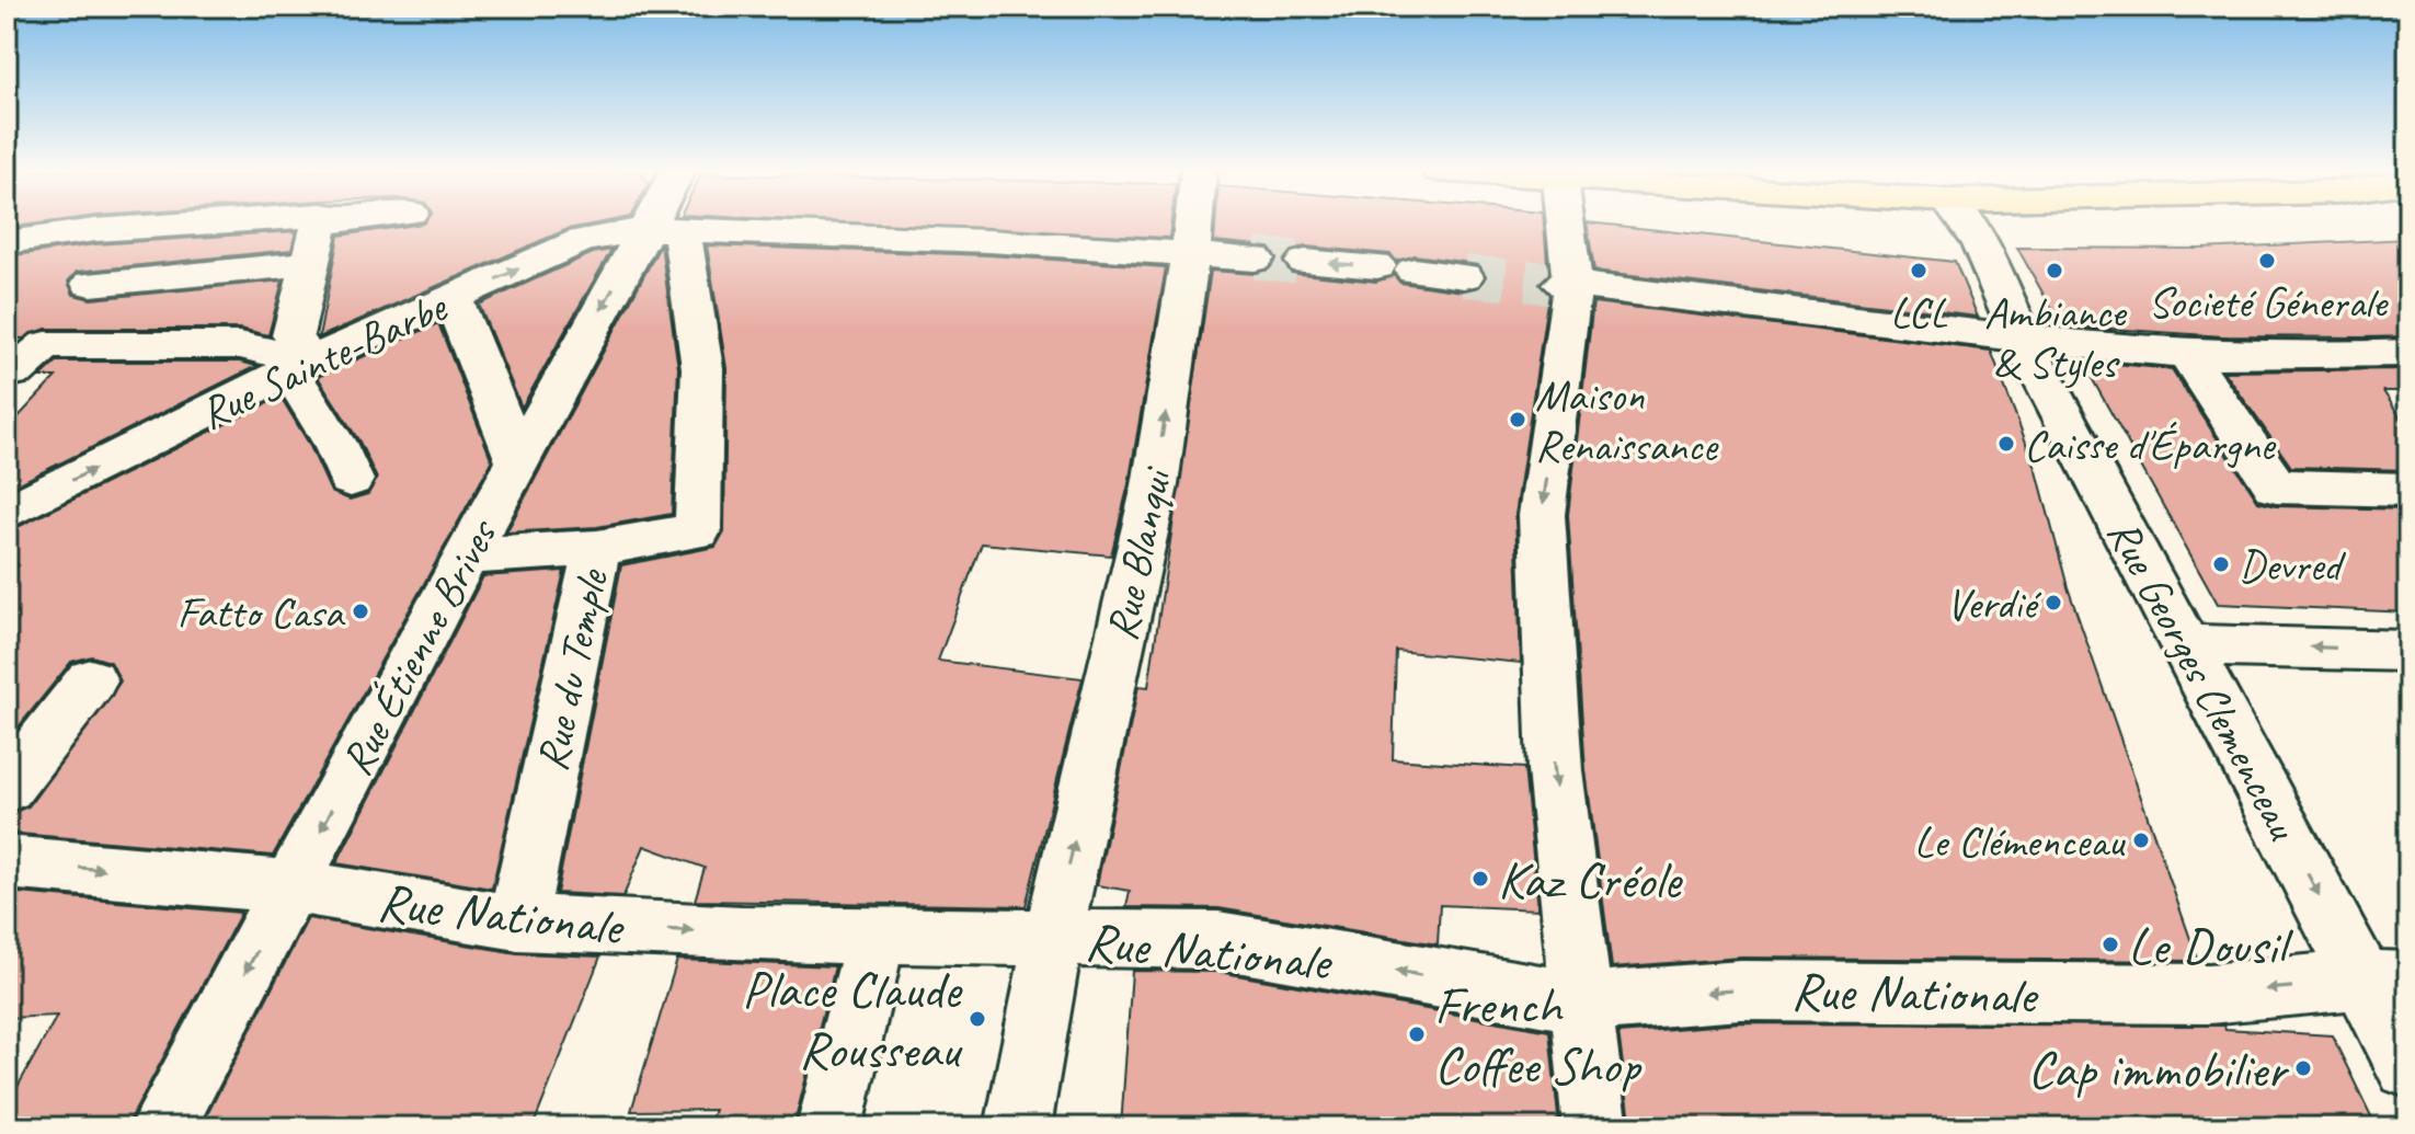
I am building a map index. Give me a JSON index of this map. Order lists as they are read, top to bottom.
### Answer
{
  "streets": {
    "street": [
      "Rue Sainte-Barbe",
      "Rue Blanqui",
      "Rue Étienne Brives",
      "Rue du Temple",
      "Rue Georges Clemenceau",
      "Rue Nationale"
    ]
  },
  "crossings": [
    ["Rue Sainte-Barbe", "Rue Blanqui"],
    ["Rue Sainte-Barbe", "Rue Étienne Brives"],
    ["Rue Blanqui", "Rue Nationale"],
    ["Rue Étienne Brives", "Rue du Temple"],
    ["Rue Étienne Brives", "Rue Nationale"],
    ["Rue du Temple", "Rue Nationale"],
    ["Rue Georges Clemenceau", "Rue Nationale"]
  ],
  "one_way": ["Rue Étienne Brives", "Rue Georges Clemenceau"],
  "places": [
    "Societé Génerale",
    "LCL",
    "Ambiance & Styles",
    "Maison Renaissance",
    "Caisse d'Épargne",
    "Devred",
    "Verdié",
    "Fatto Casa",
    "Le Clémenceau",
    "Kaz Créole",
    "Le Dousil",
    "Place Claude Rousseau",
    "French Coffee Shop",
    "Cap immobilier"
  ]
}
